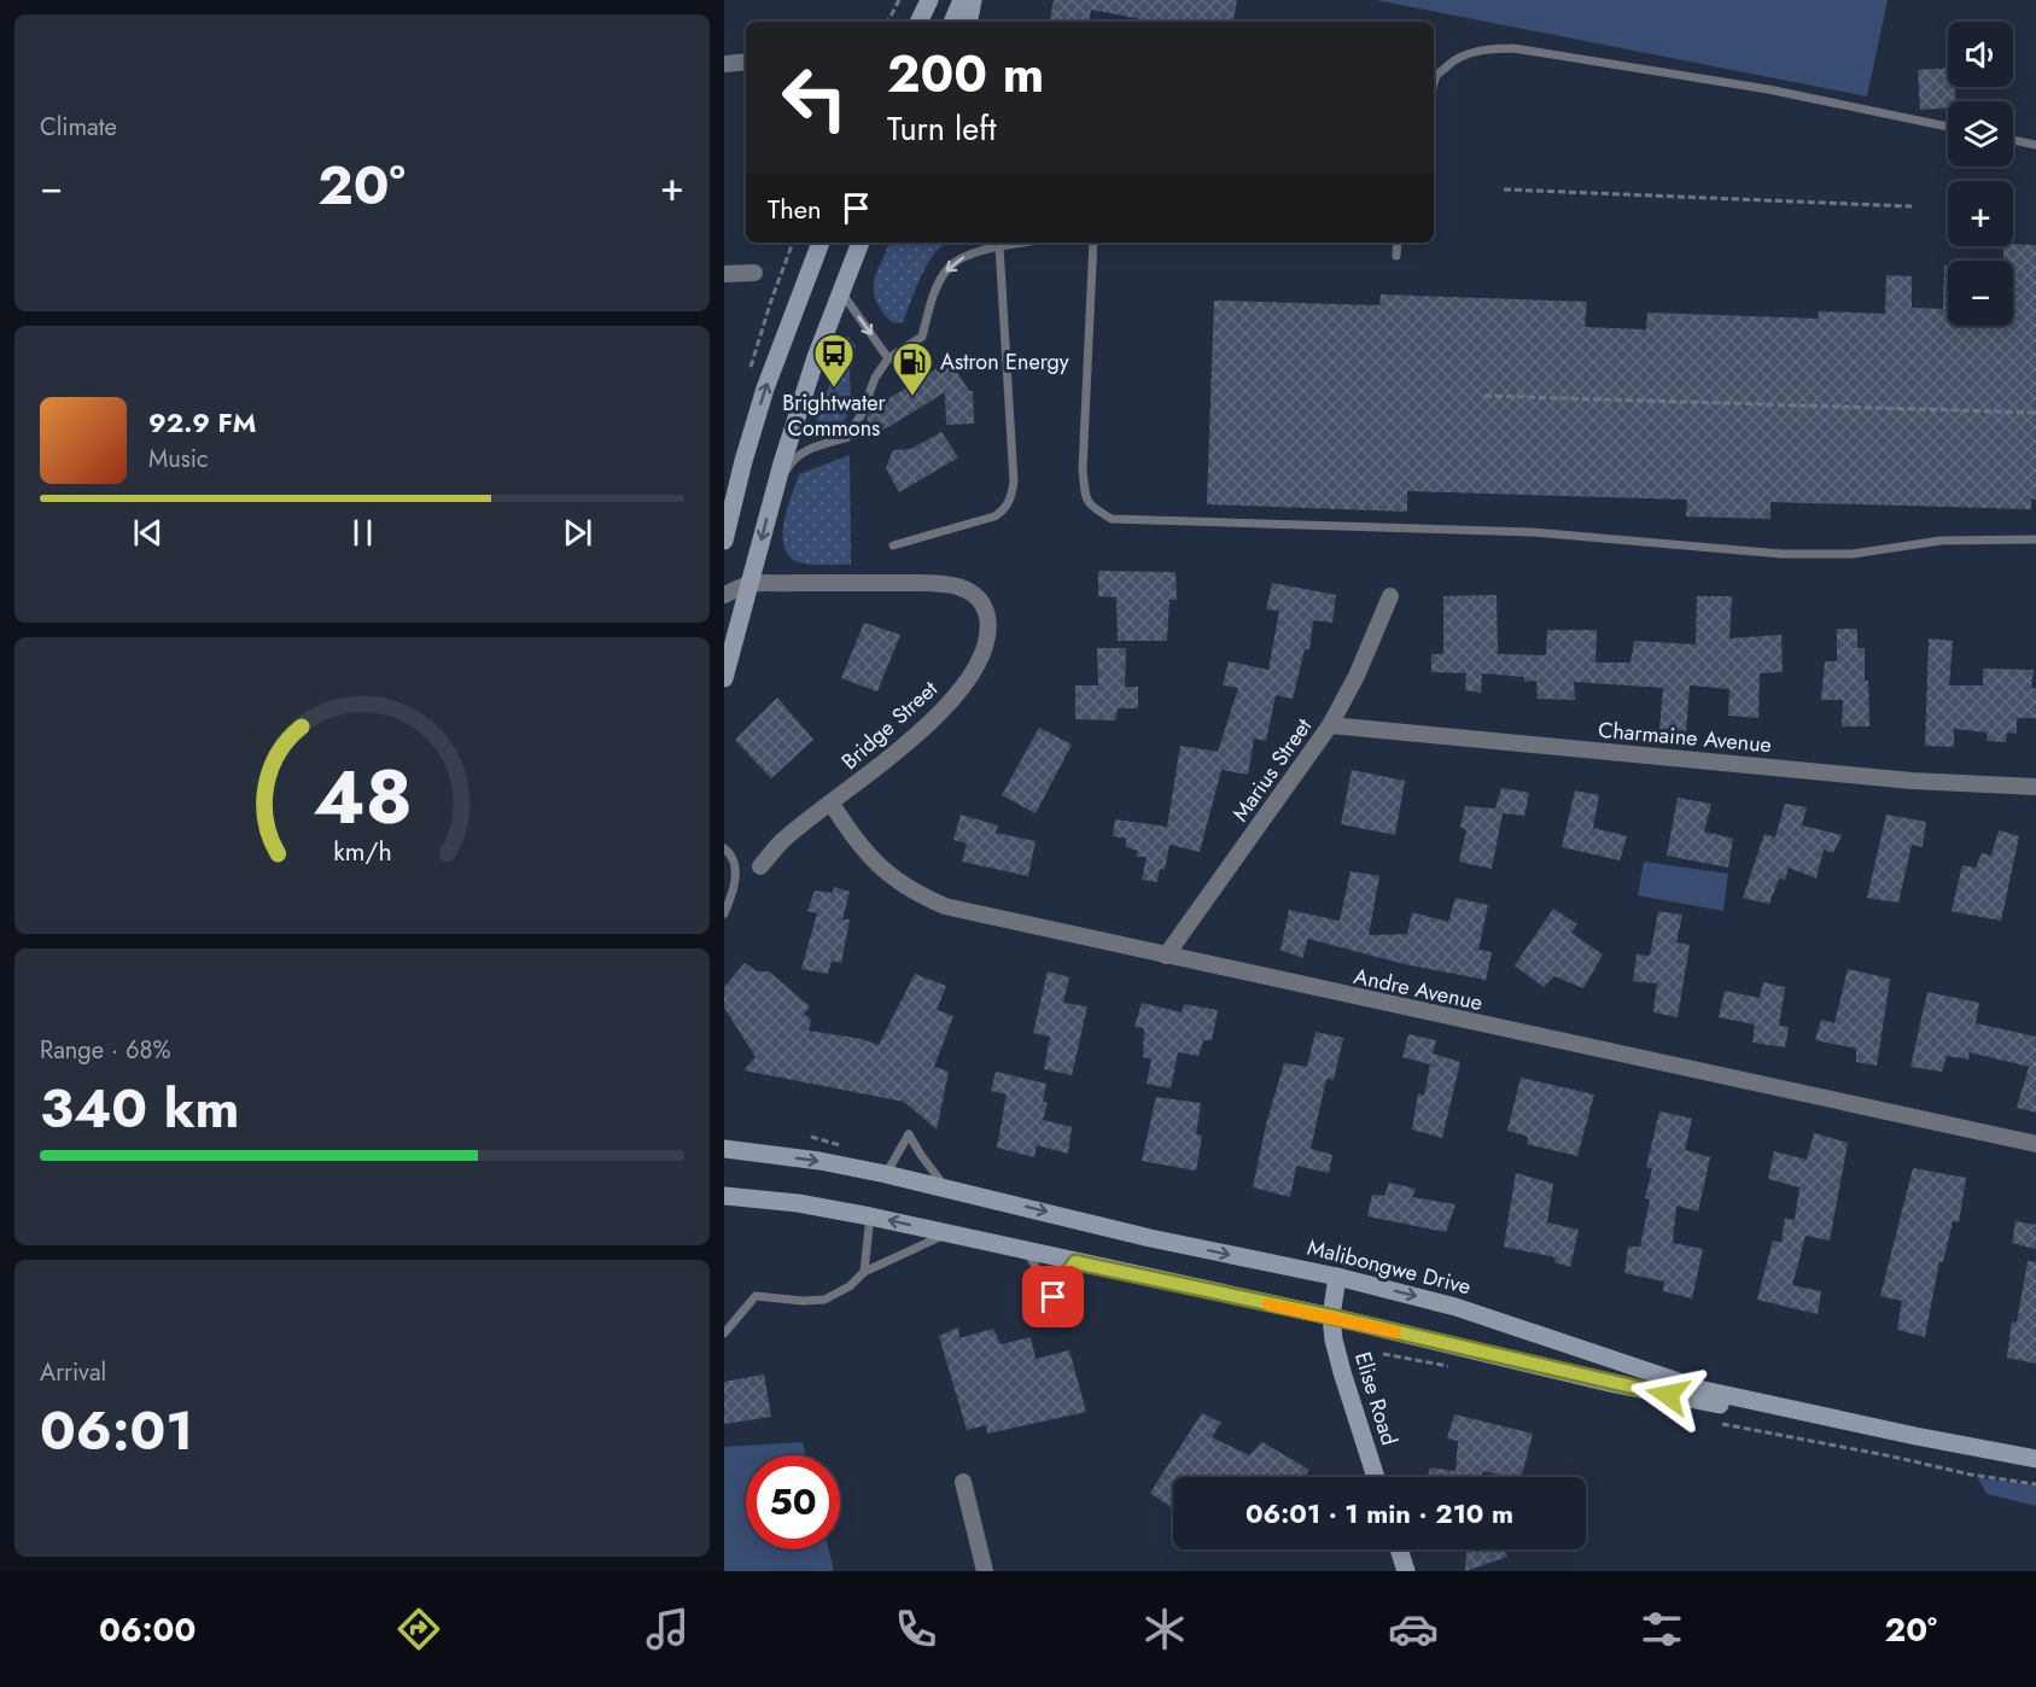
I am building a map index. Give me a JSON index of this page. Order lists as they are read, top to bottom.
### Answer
{
  "streets": {
    "main road": ["Malibongwe Drive", "Elise Road"],
    "street": [
      "Bridge Street",
      "Charmaine Avenue",
      "Marius Street",
      "Andre Avenue"
    ]
  },
  "crossings": [
    ["Bridge Street", "Andre Avenue"],
    ["Charmaine Avenue", "Marius Street"],
    ["Marius Street", "Andre Avenue"],
    ["Malibongwe Drive", "Elise Road"]
  ],
  "places": {
    "bus stop": ["Brightwater Commons"],
    "fuel station": ["Astron Energy"]
  },
  "page": {
    "tile": [
      "Climate",
      ["Range · 68%", "340 km"],
      ["Arrival", "06:01"]
    ],
    "map_buttons": ["+", "−"],
    "turn": ["200 m", "Turn left"],
    "heat": ["−", "20°", "+"],
    "then": "Then",
    "song": ["92.9 FM", "Music"],
    "limit": "50",
    "trip": "06:01 · 1 min · 210 m",
    "tabs": ["06:00", "20°"],
    "gauge": ["48", "km/h"]
  }
}
